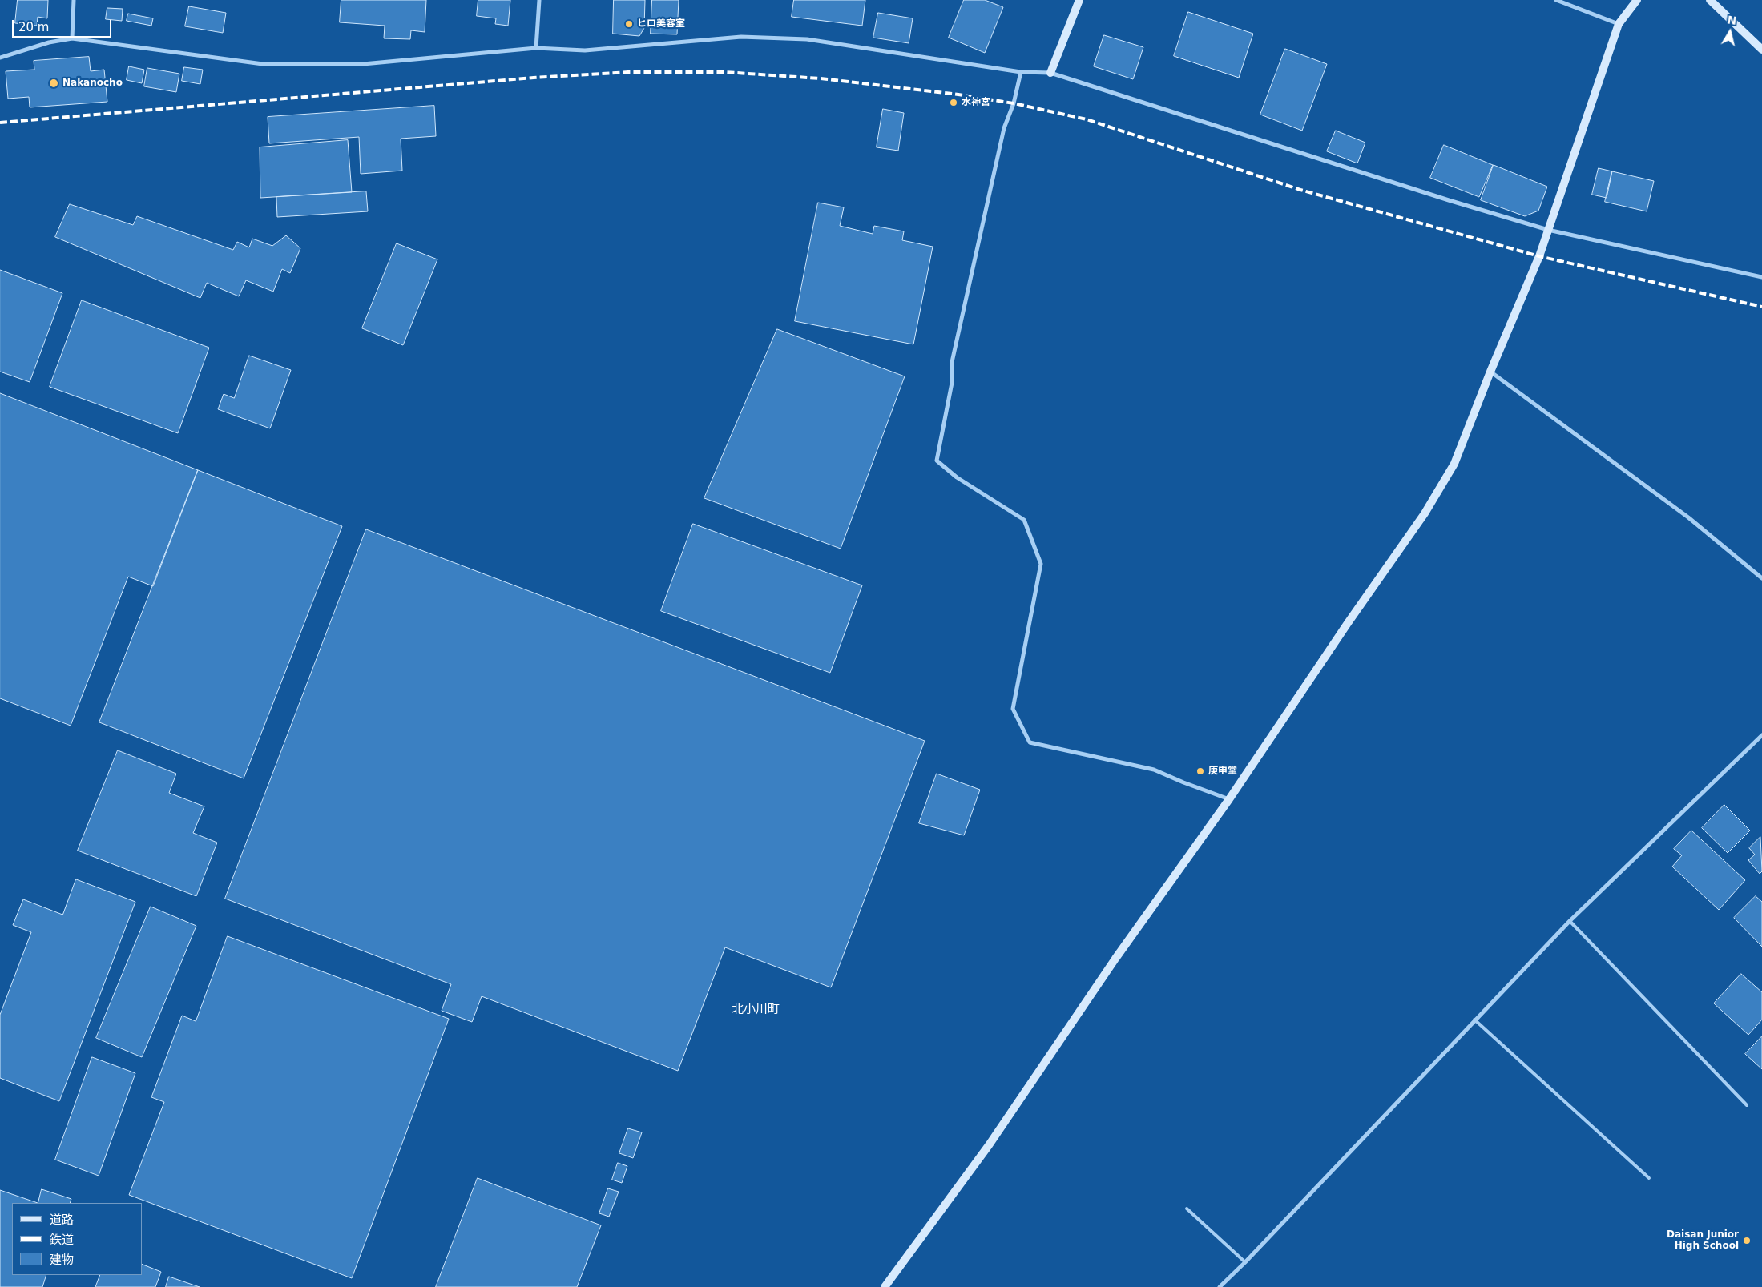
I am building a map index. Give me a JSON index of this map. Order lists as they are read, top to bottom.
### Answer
{
  "districts": ["北小川町"],
  "places": [
    "ヒロ美容室",
    "Nakanocho",
    "水神宮",
    "庚申堂",
    "Daisan Junior High School"
  ],
  "legend": ["道路", "鉄道", "建物"],
  "scale_bar": "20 m",
  "north": "top"
}
